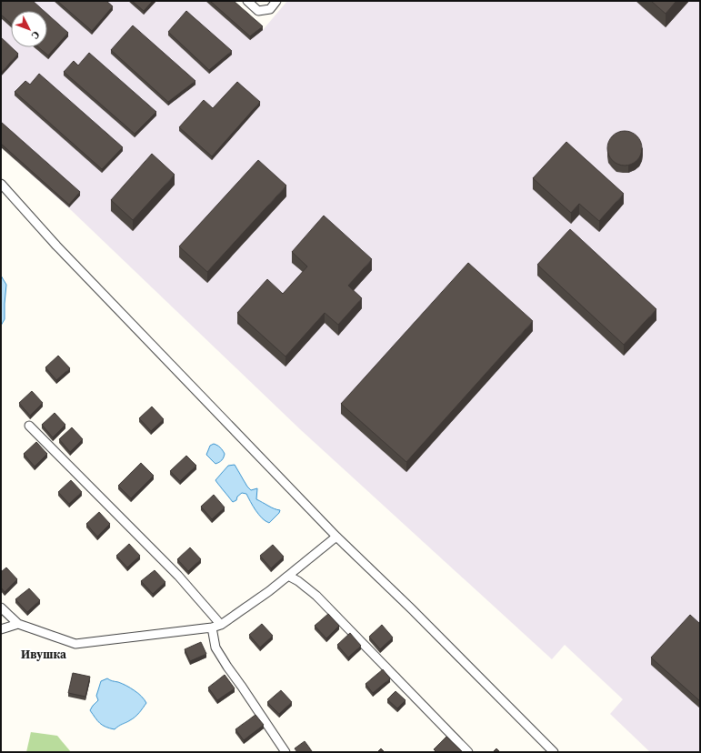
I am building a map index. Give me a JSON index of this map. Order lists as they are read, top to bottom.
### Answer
{
  "districts": ["Ивушка"],
  "north": "bottom right"
}
